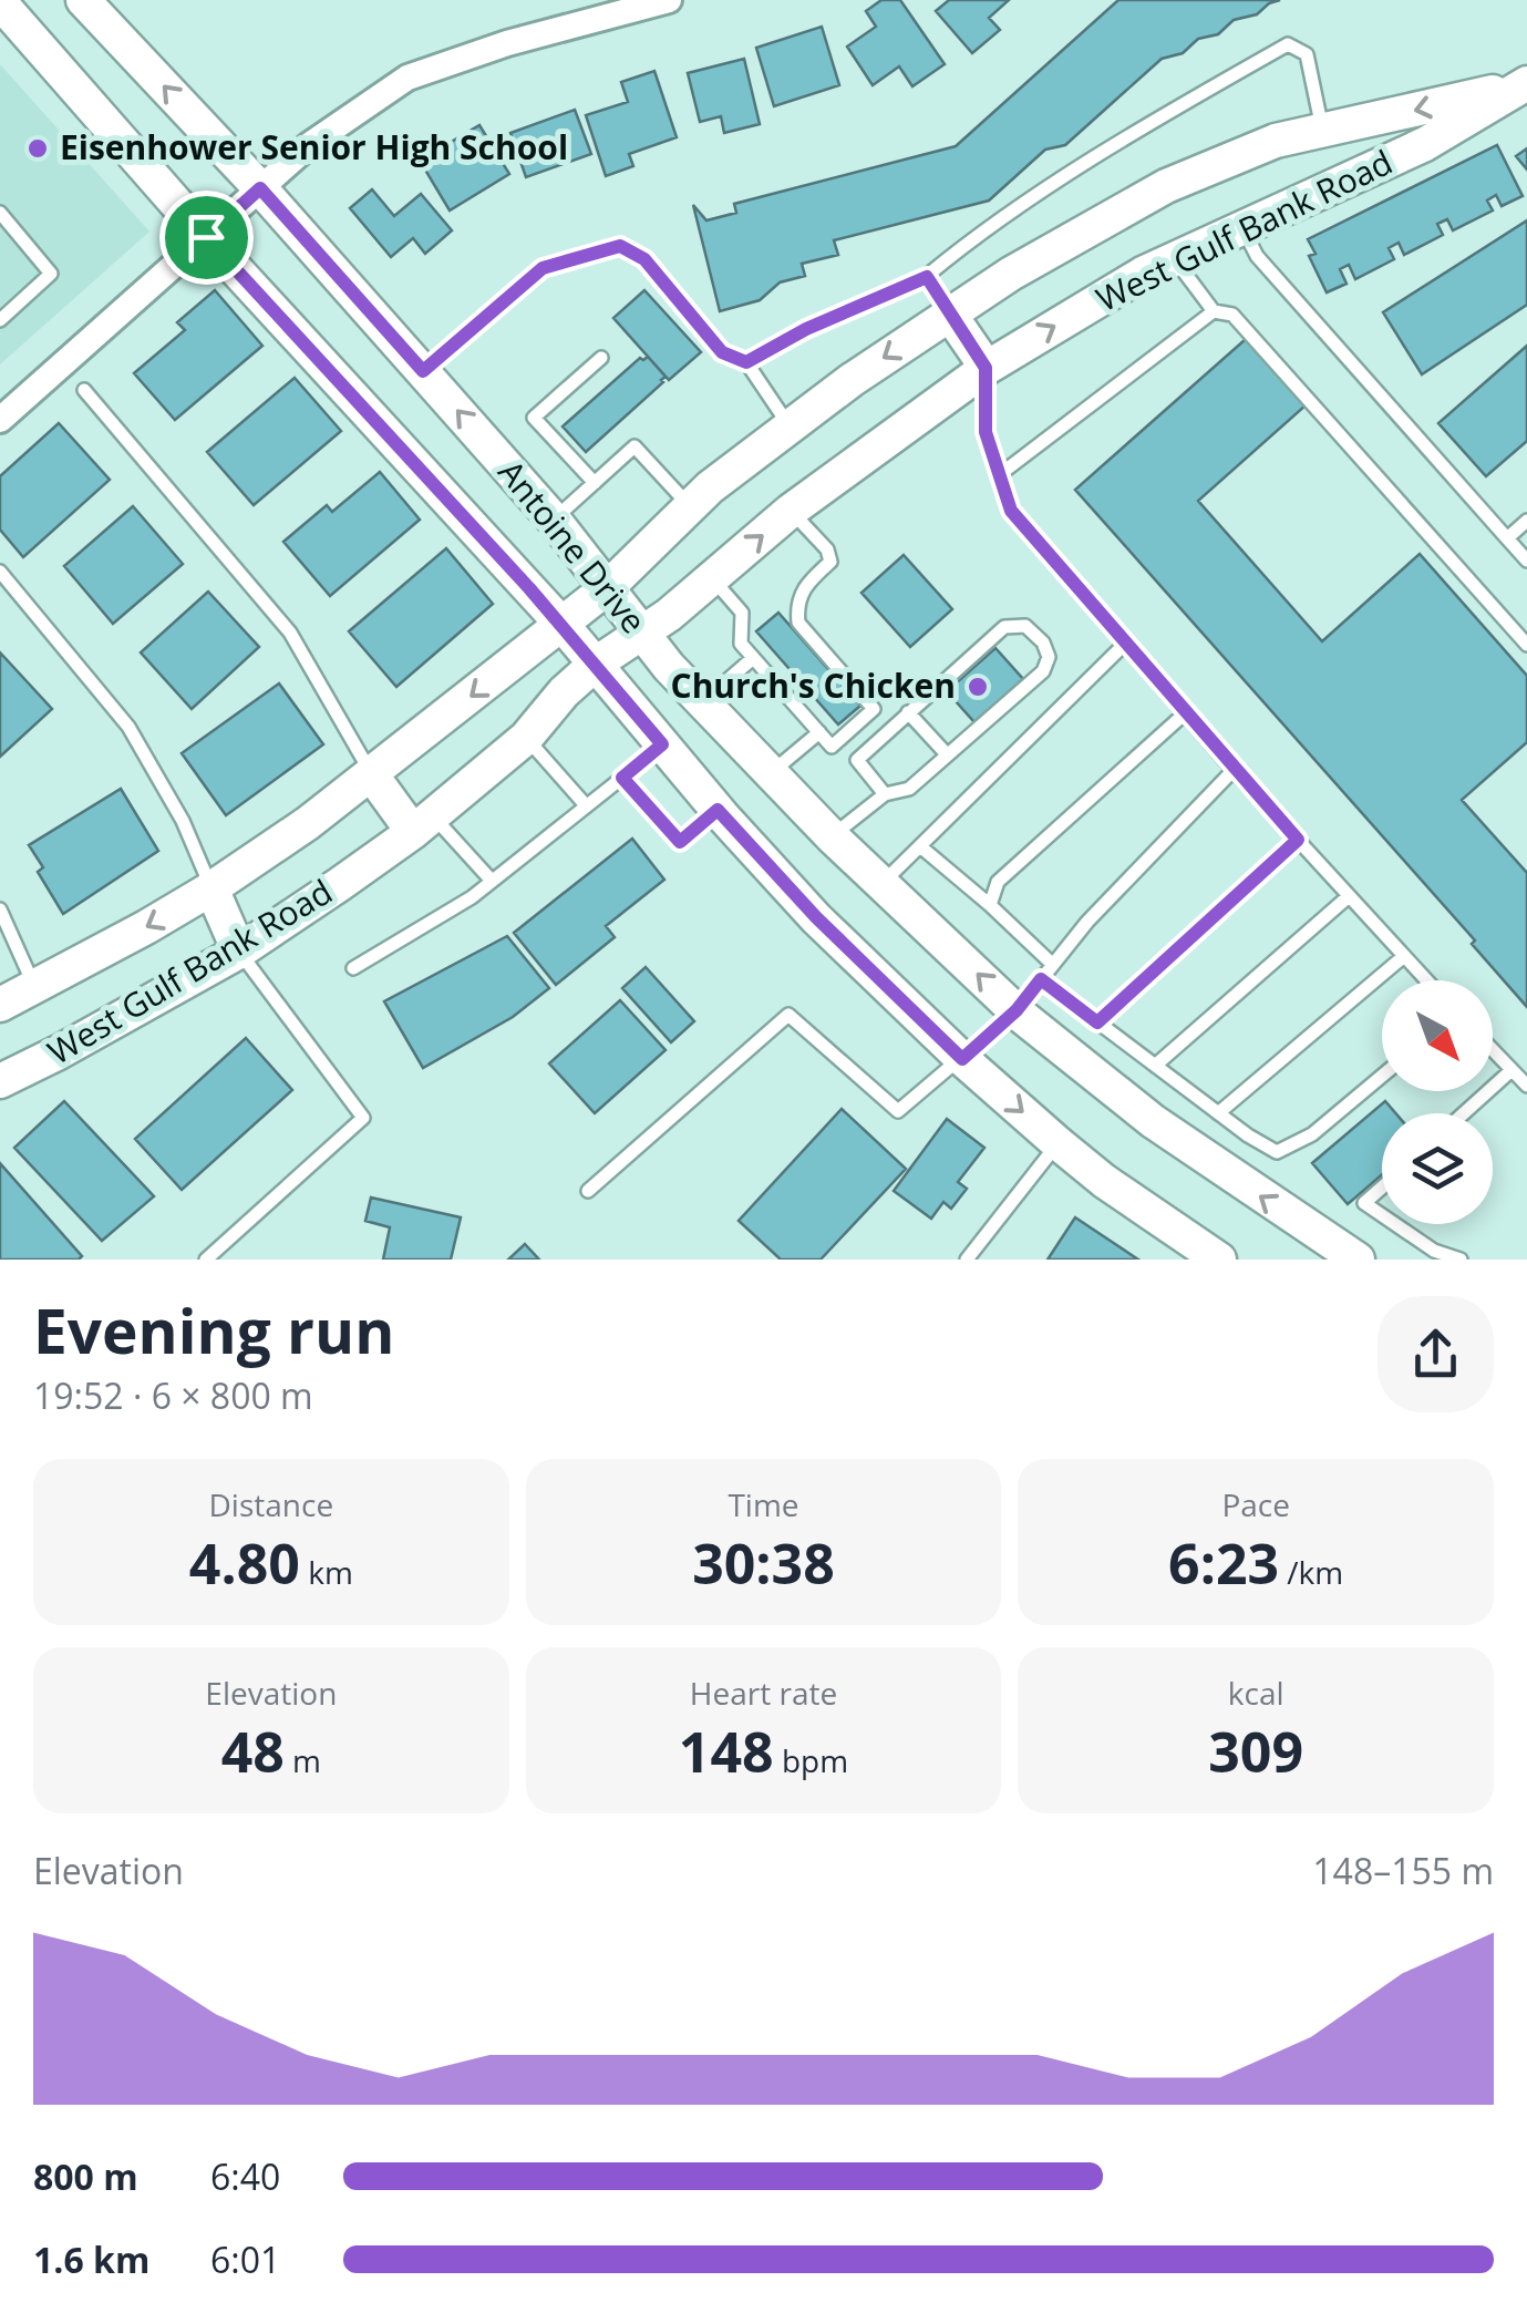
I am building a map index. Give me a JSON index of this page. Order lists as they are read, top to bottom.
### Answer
{
  "streets": {
    "main road": ["West Gulf Bank Road", "Antoine Drive"]
  },
  "crossings": [
    ["West Gulf Bank Road", "Antoine Drive"]
  ],
  "places": ["Eisenhower Senior High School", "Church's Chicken"],
  "north": "bottom right",
  "page": {
    "heading": ["Evening run", "19:52 · 6 × 800 m"],
    "stats": [
      ["Distance", "4.80 km"],
      ["Time", "30:38"],
      ["Pace", "6:23 /km"],
      ["Elevation", "48 m"],
      ["Heart rate", "148 bpm"],
      ["kcal", "309"]
    ],
    "chart": ["Elevation", "148–155 m"],
    "list": [
      {
        "name": "800 m",
        "note": "6:40"
      },
      {
        "name": "1.6 km",
        "note": "6:01"
      }
    ]
  }
}
